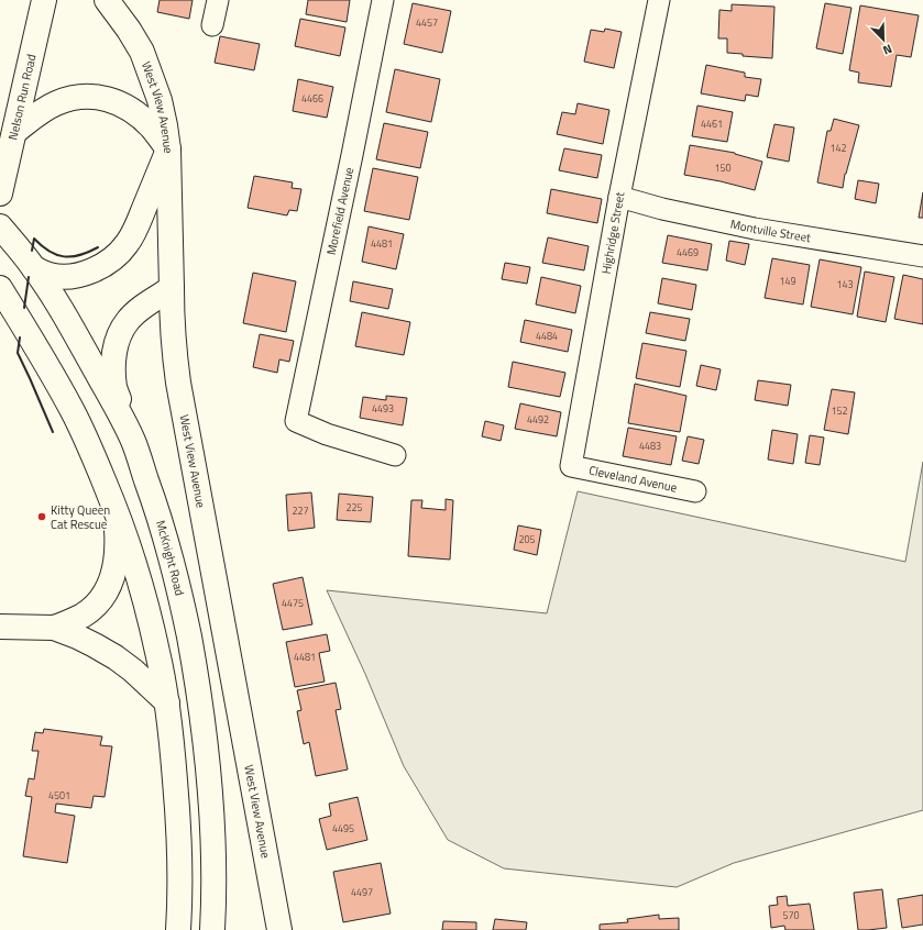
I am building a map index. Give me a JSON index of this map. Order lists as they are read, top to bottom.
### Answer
{
  "streets": {
    "main road": ["Nelson Run Road", "West View Avenue", "McKnight Road"],
    "street": [
      "Morefield Avenue",
      "Montville Street",
      "Highridge Street",
      "Cleveland Avenue"
    ]
  },
  "crossings": [
    ["Montville Street", "Highridge Street"],
    ["Highridge Street", "Cleveland Avenue"]
  ],
  "places": ["Kitty Queen Cat Rescue"],
  "house_numbers": [
    "4457",
    "4466",
    "4461",
    "142",
    "150",
    "4481",
    "4469",
    "149",
    "143",
    "4484",
    "4493",
    "152",
    "4492",
    "4483",
    "225",
    "227",
    "205",
    "4475",
    "4481",
    "4501",
    "4495",
    "4497",
    "570"
  ],
  "north": "bottom right"
}
